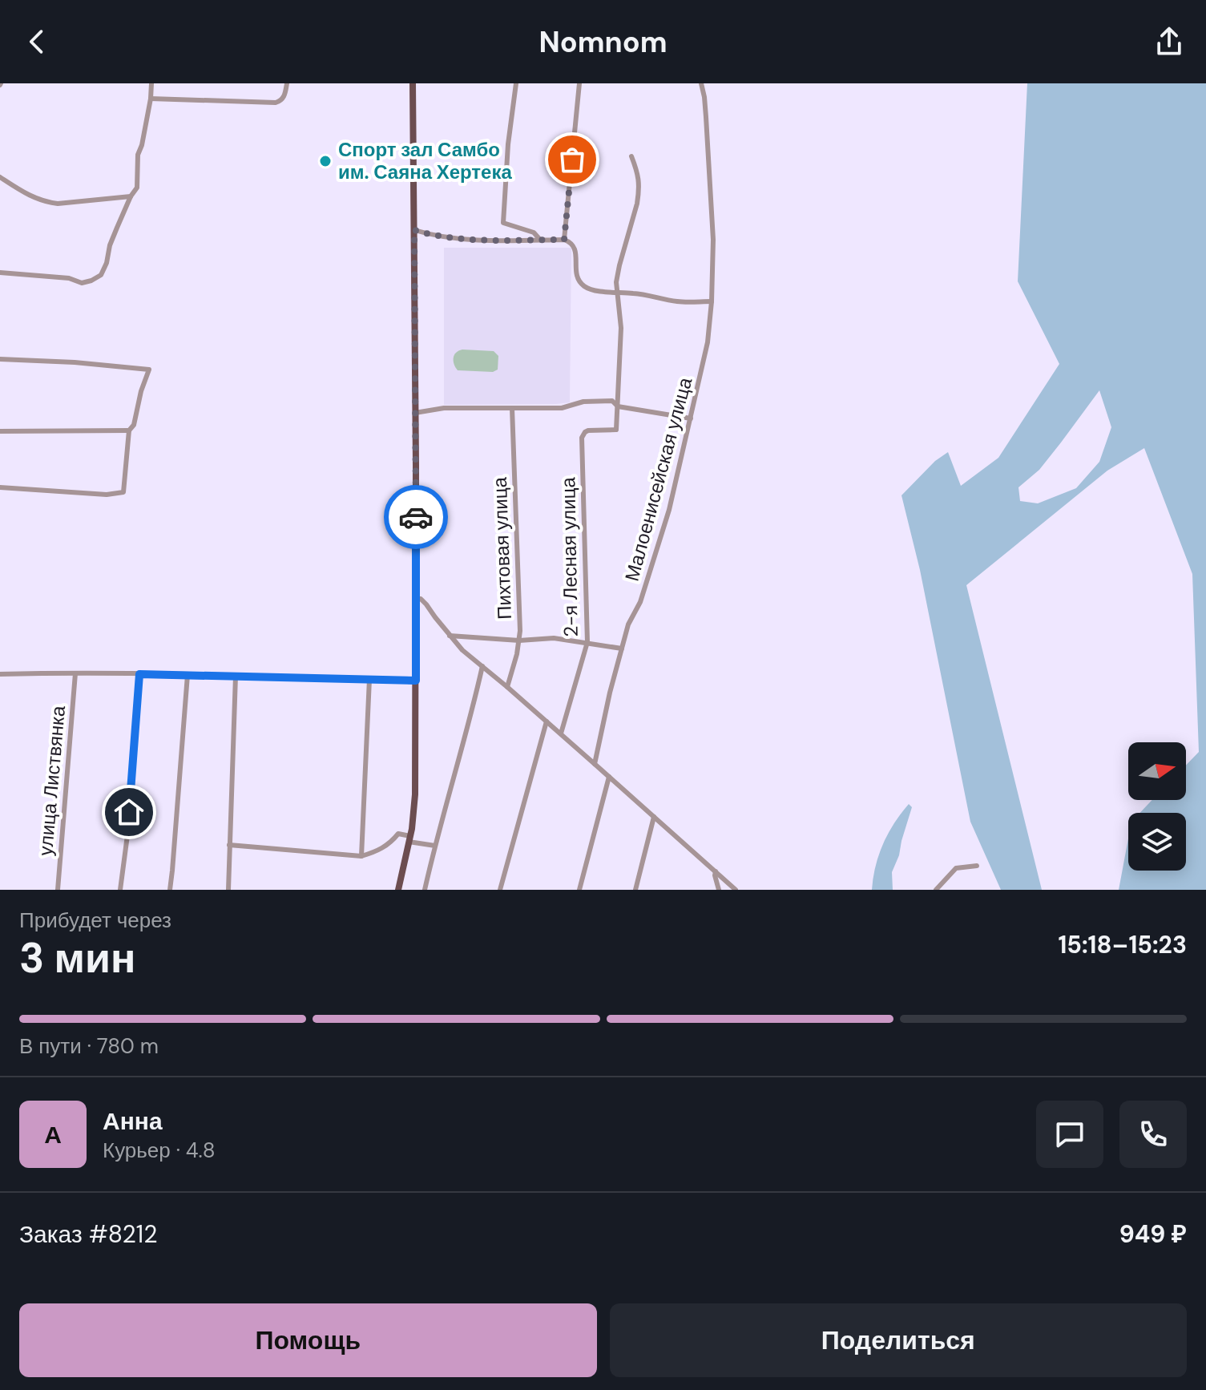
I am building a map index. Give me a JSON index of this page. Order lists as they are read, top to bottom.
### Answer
{
  "streets": {
    "street": [
      "Малоенисейская улица",
      "Пихтовая улица",
      "2-я Лесная улица",
      "улица Листвянка"
    ]
  },
  "places": ["Спорт зал Самбо им. Саяна Хертека"],
  "north": "right",
  "page": {
    "header": "Nomnom",
    "heading": ["3 мин", "Прибудет через", "15:18–15:23"],
    "panel": [
      "Анна",
      "Курьер · 4.8",
      "Заказ #8212",
      "949 ₽"
    ],
    "bar": "В пути · 780 m",
    "round": "А",
    "buttons": ["Помощь", "Поделиться"]
  }
}
